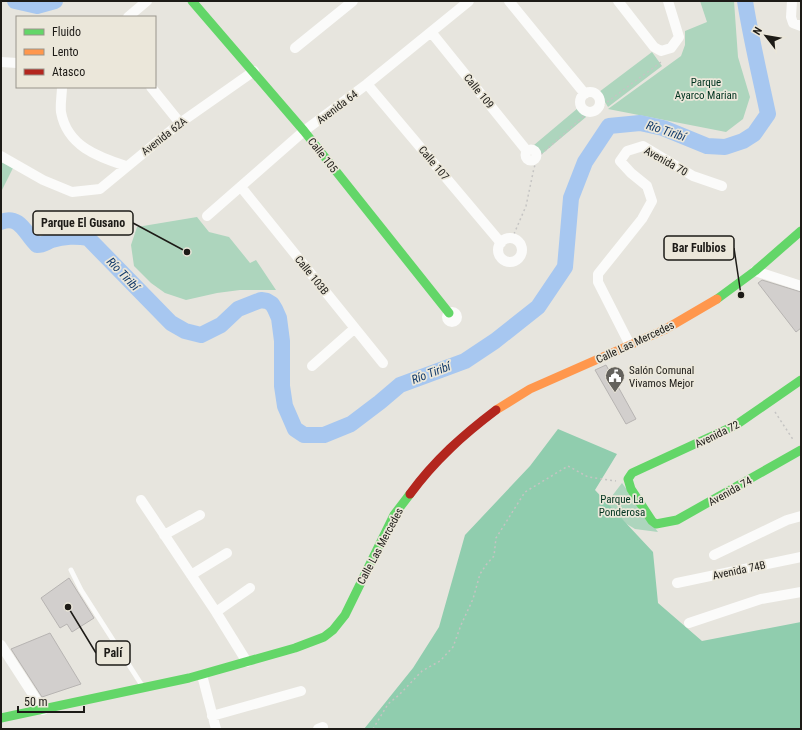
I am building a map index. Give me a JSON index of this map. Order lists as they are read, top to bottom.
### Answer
{
  "streets": {
    "street": [
      "Calle 109",
      "Avenida 64",
      "Avenida 62A",
      "Calle 105",
      "Avenida 70",
      "Calle 107",
      "Calle 103B",
      "Calle Las Mercedes",
      "Avenida 72",
      "Avenida 74",
      "Avenida 74B"
    ]
  },
  "crossings": [
    ["Calle 109", "Avenida 64"],
    ["Avenida 64", "Calle 105"],
    ["Avenida 64", "Calle 107"],
    ["Avenida 64", "Calle 103B"],
    ["Avenida 62A", "Calle 105"],
    ["Avenida 70", "Calle Las Mercedes"],
    ["Avenida 72", "Avenida 74"]
  ],
  "water": ["Río Tiribí"],
  "parks": ["Parque Ayarco Marian", "Parque La Ponderosa"],
  "places": {
    "other": ["Parque El Gusano", "Bar Fulbios", "Palí"],
    "public building": ["Salón Comunal Vivamos Mejor"]
  },
  "legend": ["Fluido", "Lento", "Atasco"],
  "scale_bar": "50 m",
  "north": "top left"
}
